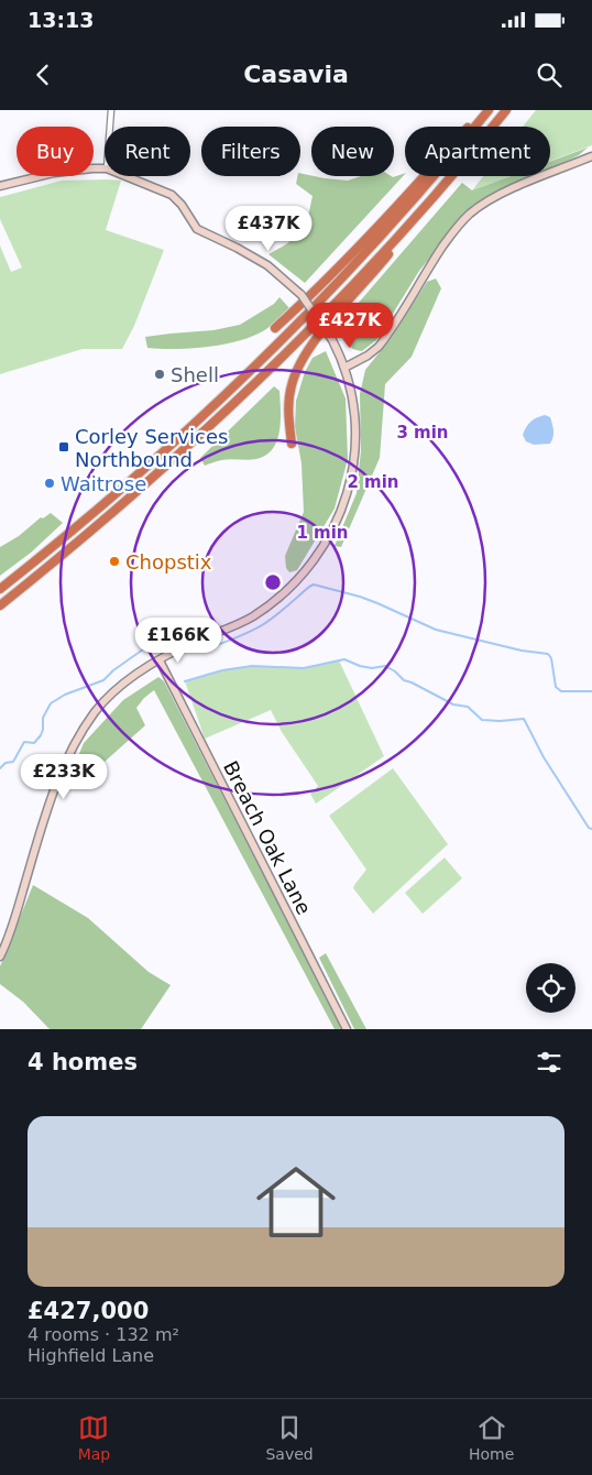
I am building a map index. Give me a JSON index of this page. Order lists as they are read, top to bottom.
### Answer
{
  "streets": {
    "street": ["Breach Oak Lane"]
  },
  "places": {
    "other": ["Shell", "Waitrose", "Chopstix"],
    "transit": ["Corley Services Northbound"]
  },
  "page": {
    "status": "13:13",
    "header": "Casavia",
    "chip": [
      "Buy",
      "Rent",
      "Filters",
      "New",
      "Apartment"
    ],
    "price": [
      "£437K",
      "£427K",
      "£166K",
      "£233K"
    ],
    "heading": "4 homes",
    "list": [
      {
        "name": "£427,000",
        "note": "4 rooms · 132 m² · Highfield Lane"
      }
    ],
    "tabs": ["Map", "Saved", "Home"]
  },
  "rings": ["3 min", "2 min", "1 min"]
}
